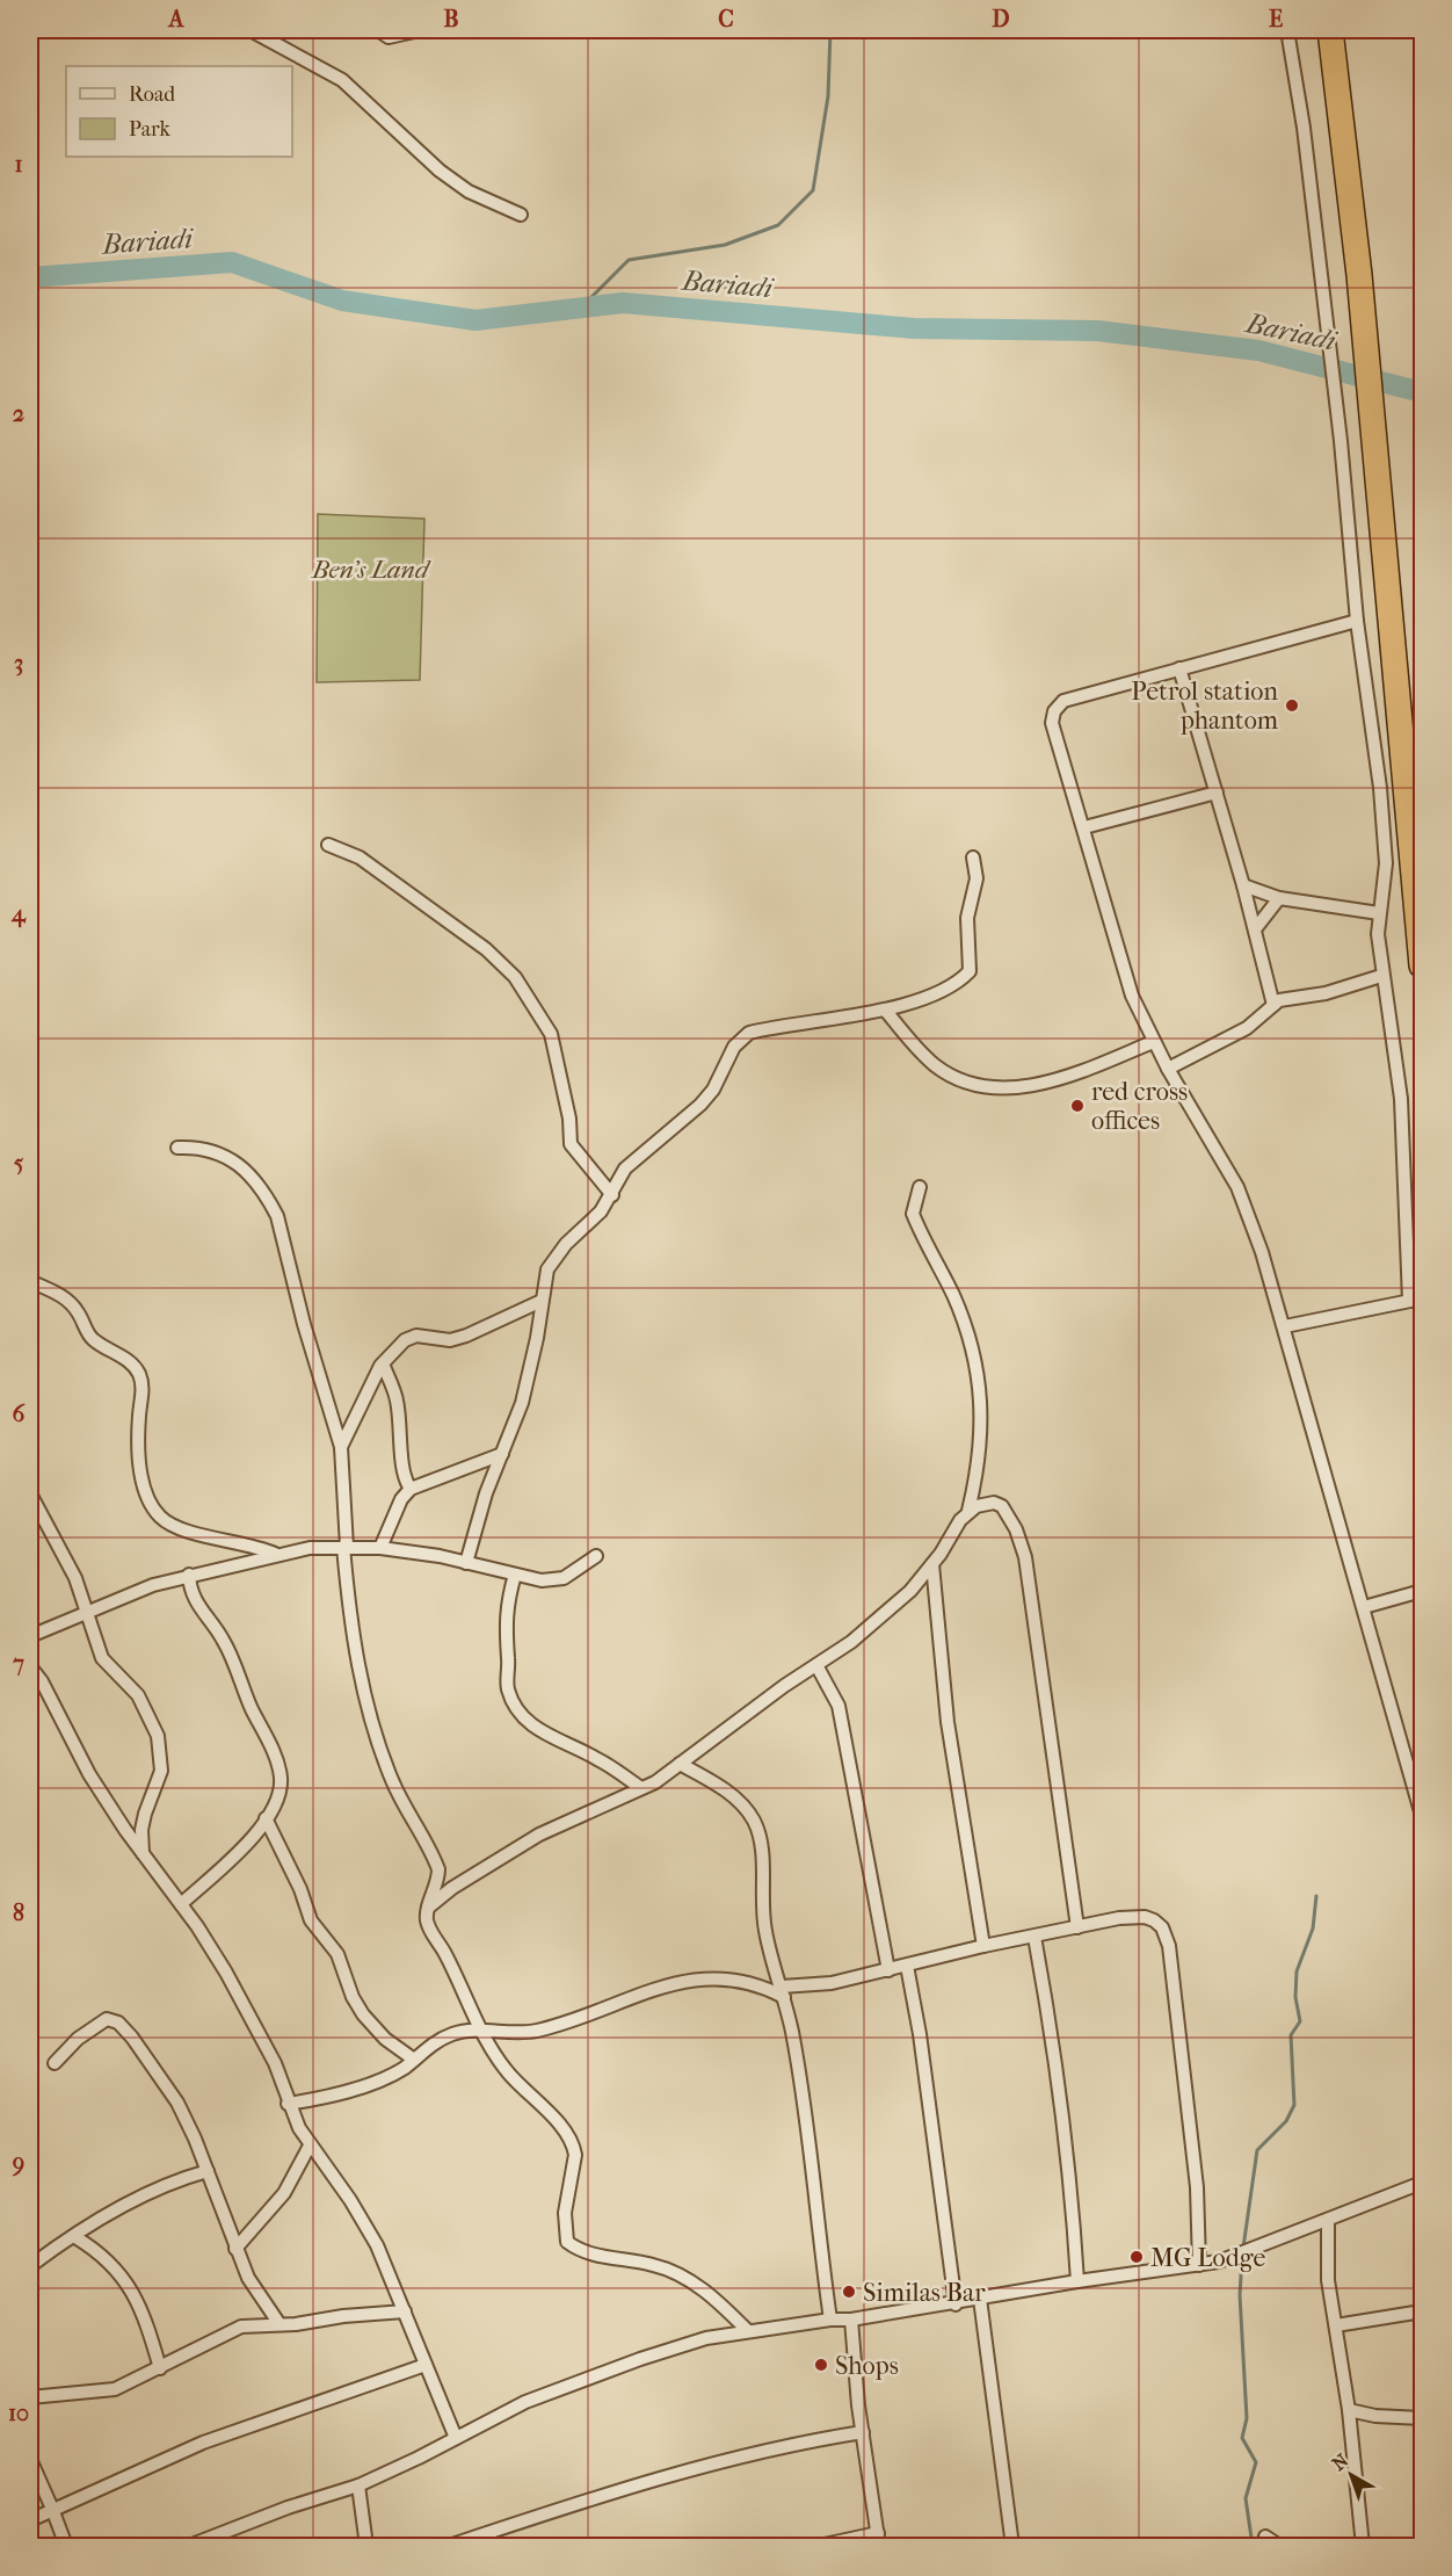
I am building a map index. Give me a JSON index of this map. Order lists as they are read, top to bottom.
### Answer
{
  "water": ["Bariadi"],
  "parks": ["Ben's Land"],
  "places": [
    "Petrol station phantom",
    "red cross offices",
    "MG Lodge",
    "Similas Bar",
    "Shops"
  ],
  "legend": ["Road", "Park"],
  "north": "top left",
  "grid": {
    "columns": [
      "A",
      "B",
      "C",
      "D",
      "E"
    ],
    "rows": [
      "1",
      "2",
      "3",
      "4",
      "5",
      "6",
      "7",
      "8",
      "9",
      "10"
    ]
  }
}
